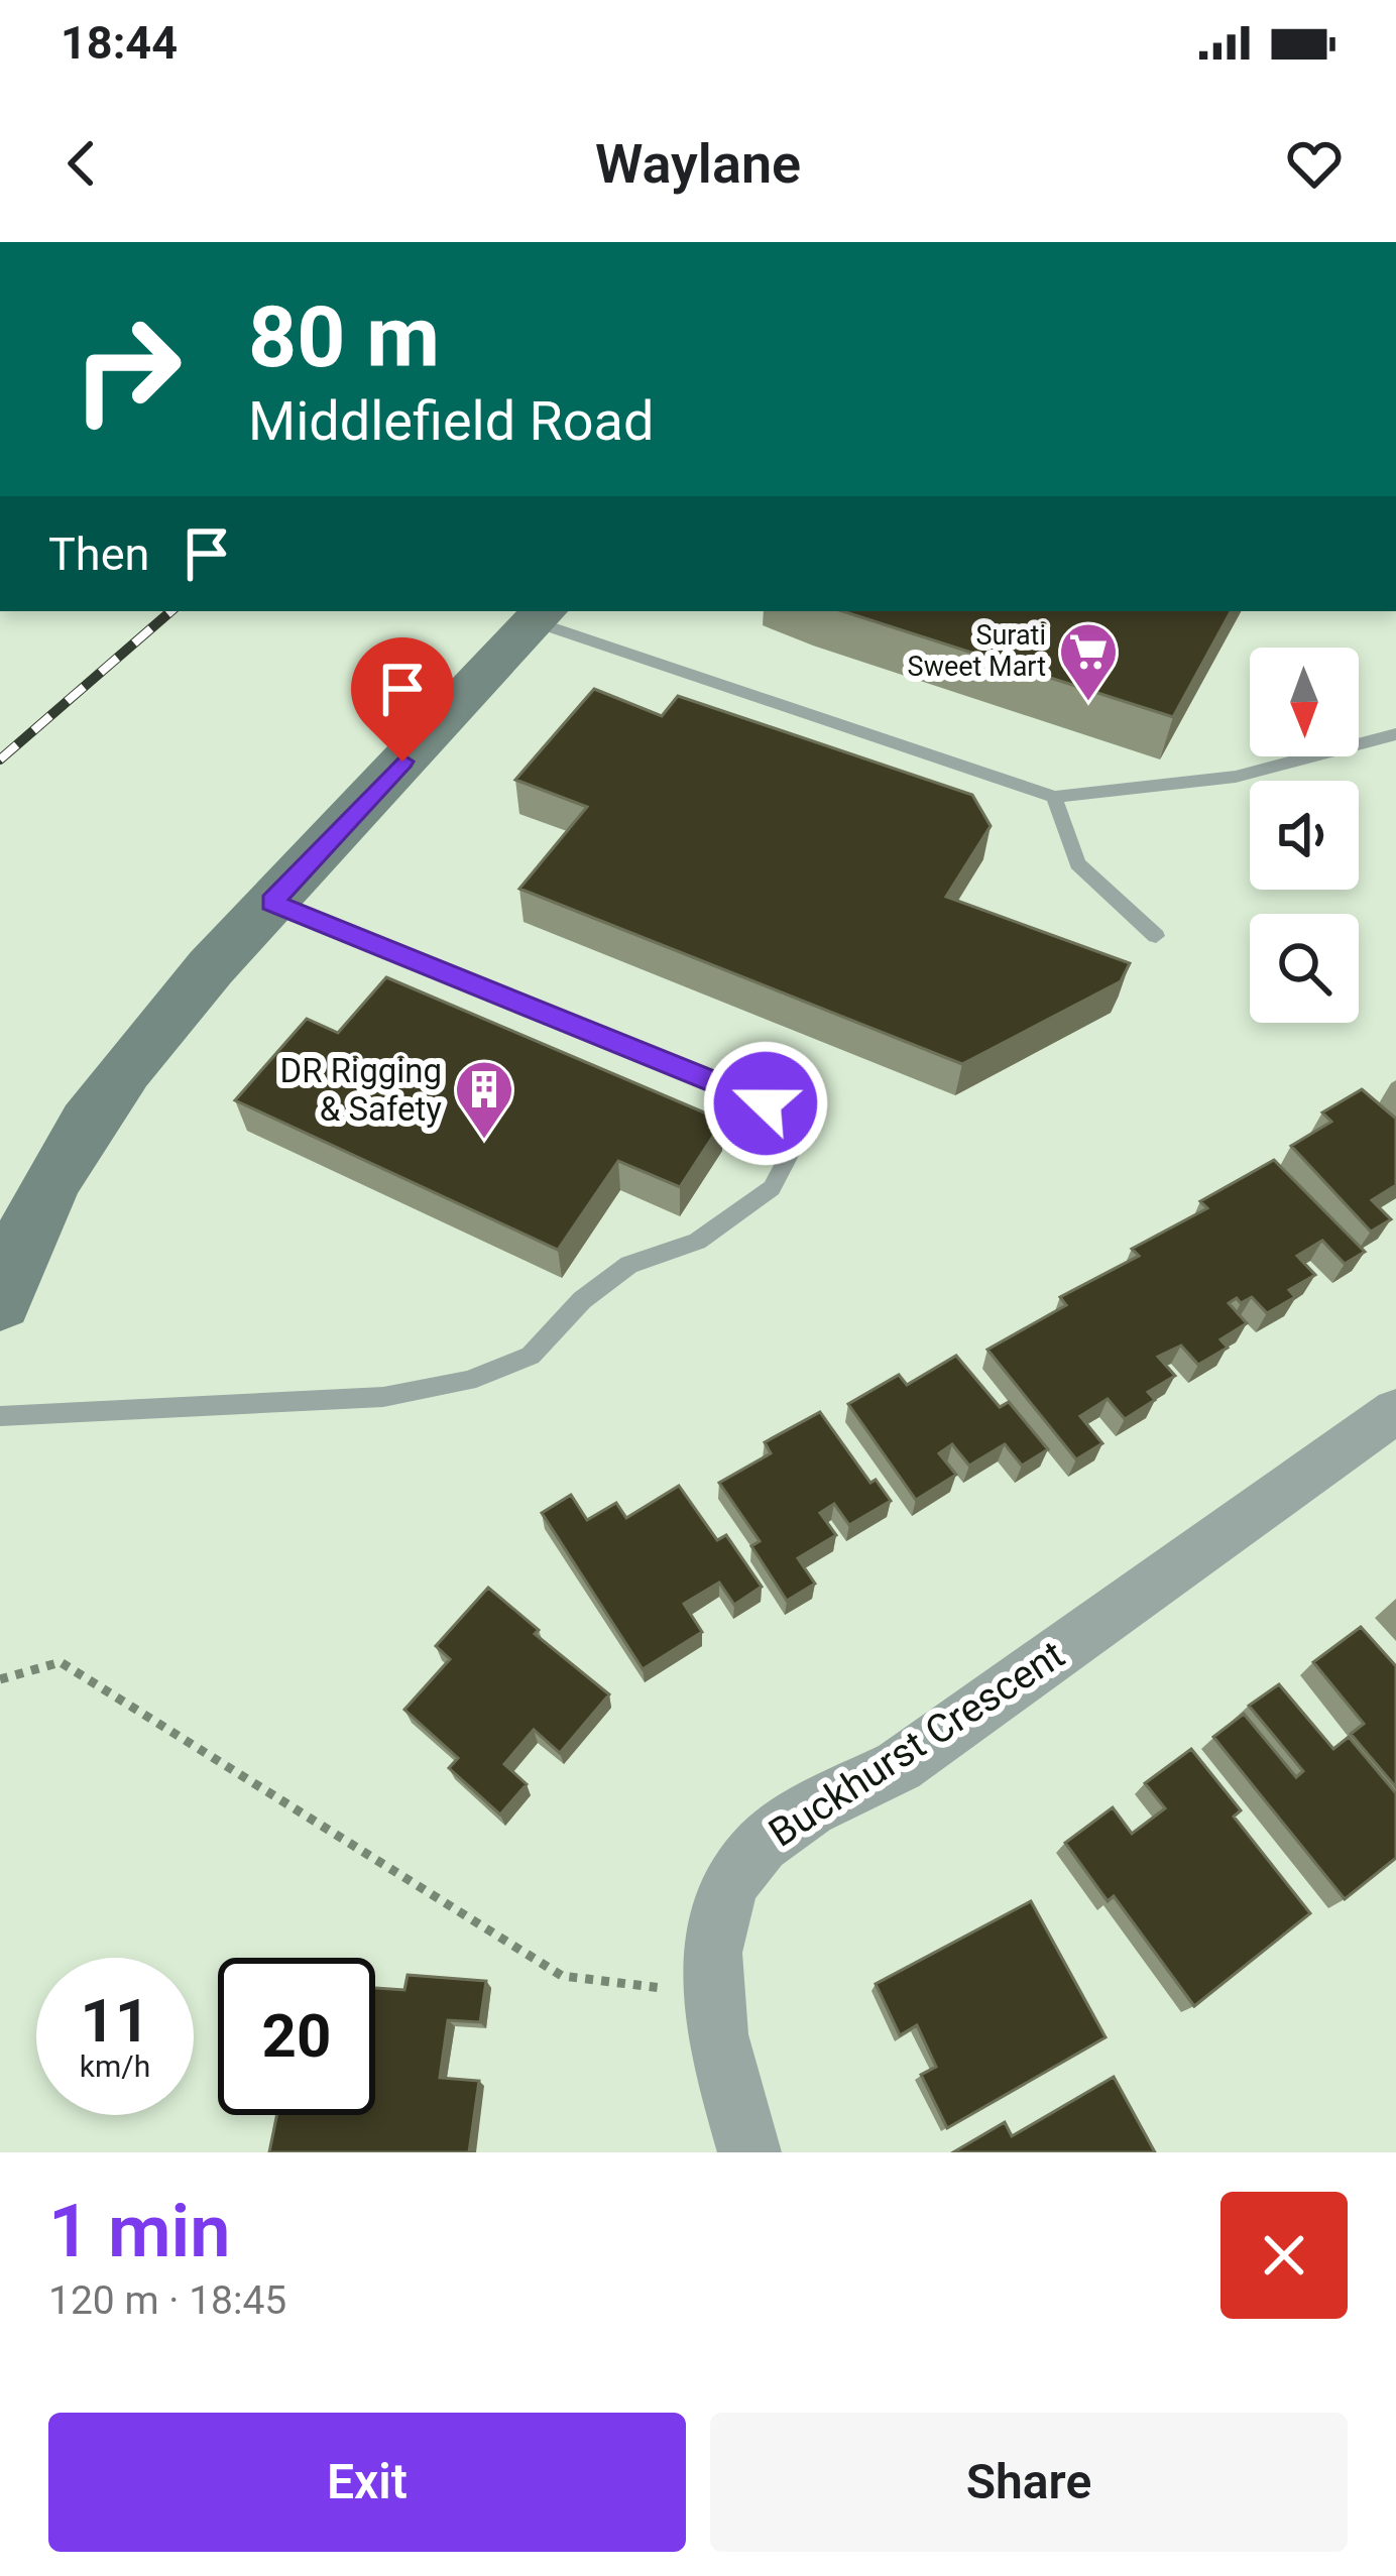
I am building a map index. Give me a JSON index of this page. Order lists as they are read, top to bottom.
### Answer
{
  "streets": {
    "street": ["Buckhurst Crescent"]
  },
  "places": {
    "supermarket": ["Surati Sweet Mart"],
    "building": ["DR Rigging & Safety"]
  },
  "north": "bottom",
  "page": {
    "status": "18:44",
    "header": "Waylane",
    "turn": ["80 m", "Middlefield Road"],
    "then": "Then",
    "speed": "11 km/h",
    "limit": "20",
    "heading": ["1 min", "120 m · 18:45"],
    "buttons": ["Exit", "Share"]
  }
}
